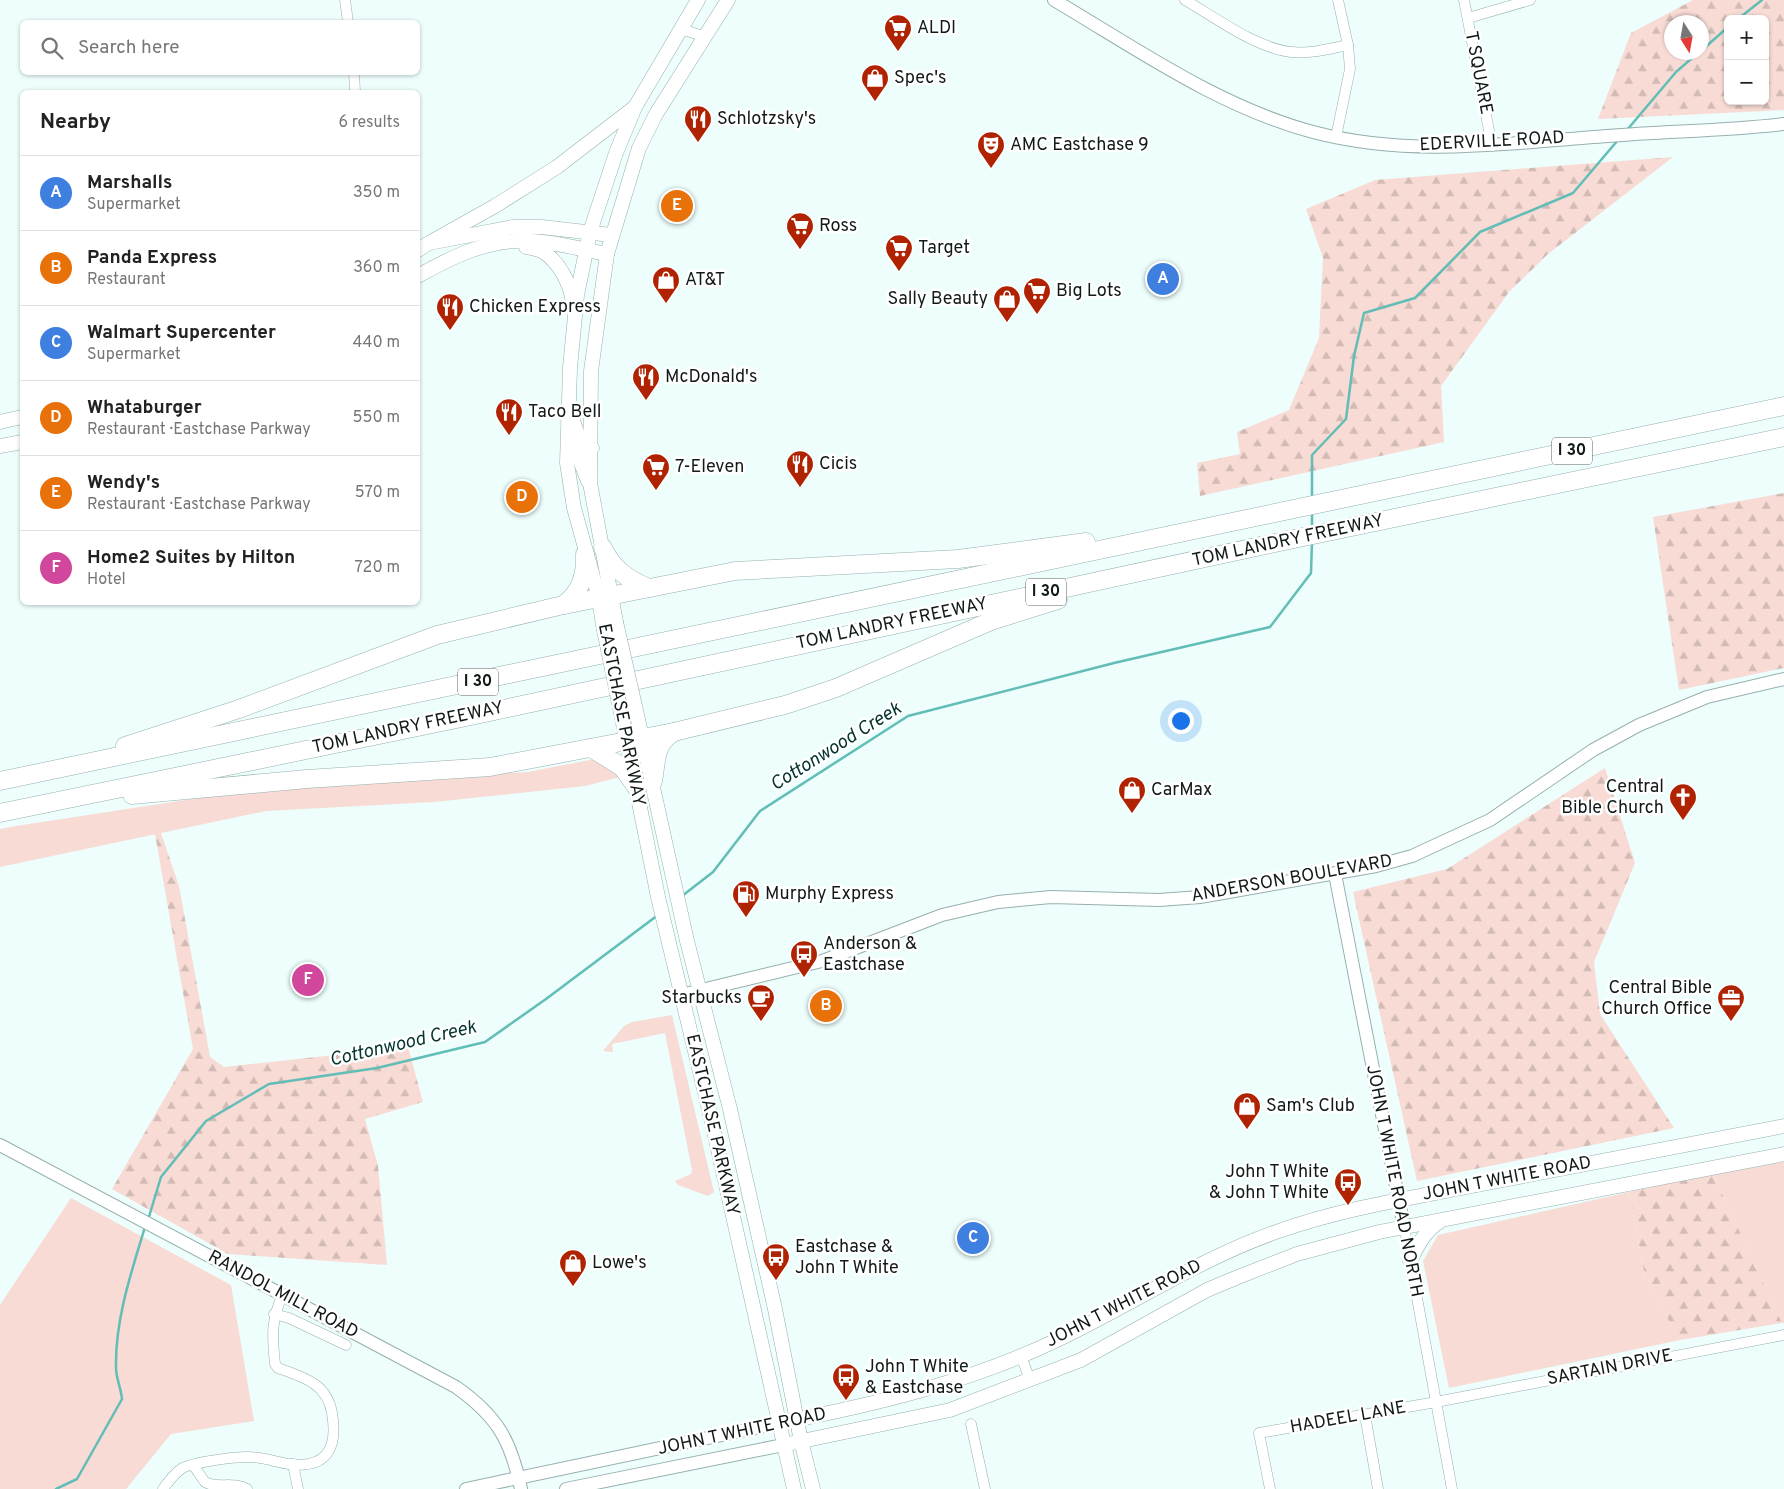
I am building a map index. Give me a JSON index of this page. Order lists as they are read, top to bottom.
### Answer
{
  "streets": {
    "highway": ["I 30", "TOM LANDRY FREEWAY"],
    "main road": ["EASTCHASE PARKWAY", "JOHN T WHITE ROAD"],
    "street": [
      "T SQUARE",
      "EDERVILLE ROAD",
      "ANDERSON BOULEVARD",
      "JOHN T WHITE ROAD NORTH",
      "RANDOL MILL ROAD",
      "SARTAIN DRIVE",
      "HADEEL LANE"
    ]
  },
  "crossings": [
    ["T SQUARE", "EDERVILLE ROAD"],
    ["EASTCHASE PARKWAY", "ANDERSON BOULEVARD"],
    ["EASTCHASE PARKWAY", "JOHN T WHITE ROAD"],
    ["ANDERSON BOULEVARD", "JOHN T WHITE ROAD NORTH"],
    ["JOHN T WHITE ROAD", "JOHN T WHITE ROAD NORTH"],
    ["JOHN T WHITE ROAD", "RANDOL MILL ROAD"],
    ["JOHN T WHITE ROAD NORTH", "SARTAIN DRIVE"],
    ["JOHN T WHITE ROAD NORTH", "HADEEL LANE"],
    ["SARTAIN DRIVE", "HADEEL LANE"]
  ],
  "water": ["Cottonwood Creek"],
  "places": {
    "supermarket": [
      "ALDI",
      "Ross",
      "Target",
      "Big Lots",
      "7-Eleven"
    ],
    "shop": [
      "Spec's",
      "AT&T",
      "Sally Beauty",
      "CarMax",
      "Sam's Club",
      "Lowe's"
    ],
    "restaurant": [
      "Schlotzsky's",
      "Chicken Express",
      "McDonald's",
      "Taco Bell",
      "Cicis"
    ],
    "theatre": ["AMC Eastchase 9"],
    "church": ["Central Bible Church"],
    "fuel station": ["Murphy Express"],
    "bus stop": [
      "Anderson & Eastchase",
      "John T White & John T White",
      "Eastchase & John T White",
      "John T White & Eastchase"
    ],
    "cafe": ["Starbucks"],
    "office": ["Central Bible Church Office"]
  },
  "north": "bottom",
  "page": {
    "map_buttons": ["+", "−"],
    "search": "Search here",
    "heading": ["Nearby", "6 results"],
    "list": [
      {
        "mark": "A",
        "name": "Marshalls",
        "note": "Supermarket",
        "value": "350 m"
      },
      {
        "mark": "B",
        "name": "Panda Express",
        "note": "Restaurant",
        "value": "360 m"
      },
      {
        "mark": "C",
        "name": "Walmart Supercenter",
        "note": "Supermarket",
        "value": "440 m"
      },
      {
        "mark": "D",
        "name": "Whataburger",
        "note": "Restaurant · Eastchase Parkway",
        "value": "550 m"
      },
      {
        "mark": "E",
        "name": "Wendy's",
        "note": "Restaurant · Eastchase Parkway",
        "value": "570 m"
      },
      {
        "mark": "F",
        "name": "Home2 Suites by Hilton",
        "note": "Hotel",
        "value": "720 m"
      }
    ],
    "pins": [
      "E",
      "A",
      "D",
      "F",
      "B",
      "C"
    ]
  }
}
